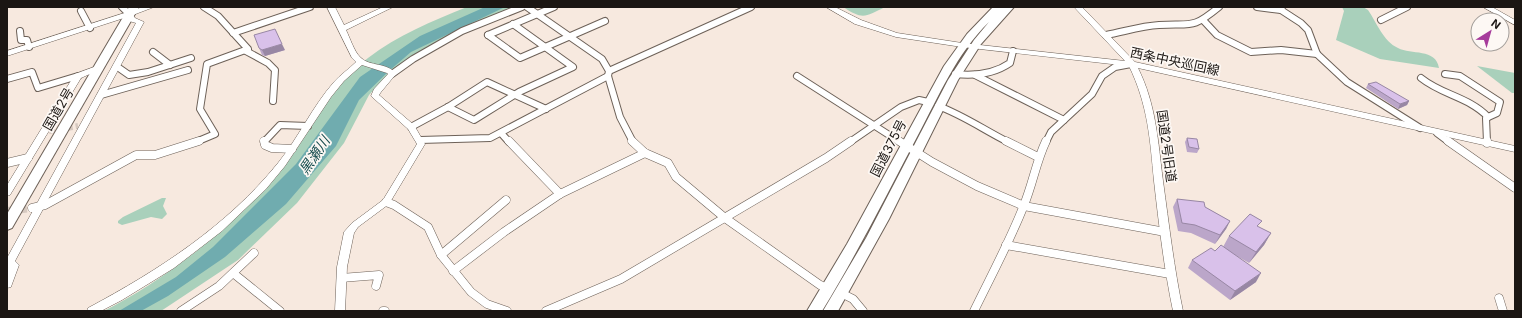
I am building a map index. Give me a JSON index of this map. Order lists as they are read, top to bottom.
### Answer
{
  "streets": {
    "highway": ["国道2号", "国道375号"],
    "street": ["西条中央巡回線", "国道2号旧道"]
  },
  "crossings": [
    ["西条中央巡回線", "国道2号旧道"],
    ["西条中央巡回線", "国道375号"]
  ],
  "water": ["黒瀬川"],
  "north": "top right"
}
